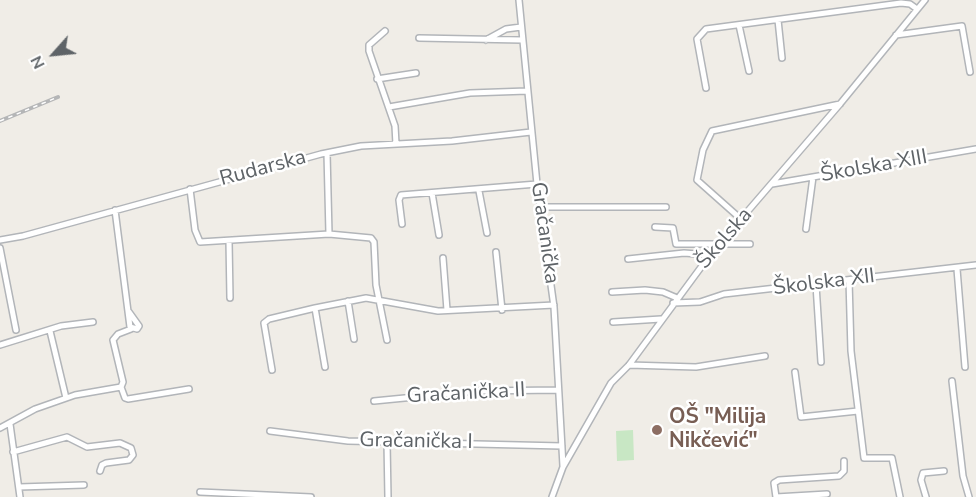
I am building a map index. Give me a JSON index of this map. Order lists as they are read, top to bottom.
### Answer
{
  "streets": {
    "street": [
      "Školska XIII",
      "Rudarska",
      "Gračanička",
      "Školska",
      "Školska XII",
      "Gračanička II",
      "Gračanička I"
    ]
  },
  "crossings": [
    ["Školska XIII", "Školska"],
    ["Rudarska", "Gračanička"],
    ["Gračanička", "Školska"],
    ["Gračanička", "Gračanička II"],
    ["Gračanička", "Gračanička I"],
    ["Školska", "Školska XII"]
  ],
  "places": ["OŠ \"Milija Nikčević\""],
  "north": "bottom left"
}
